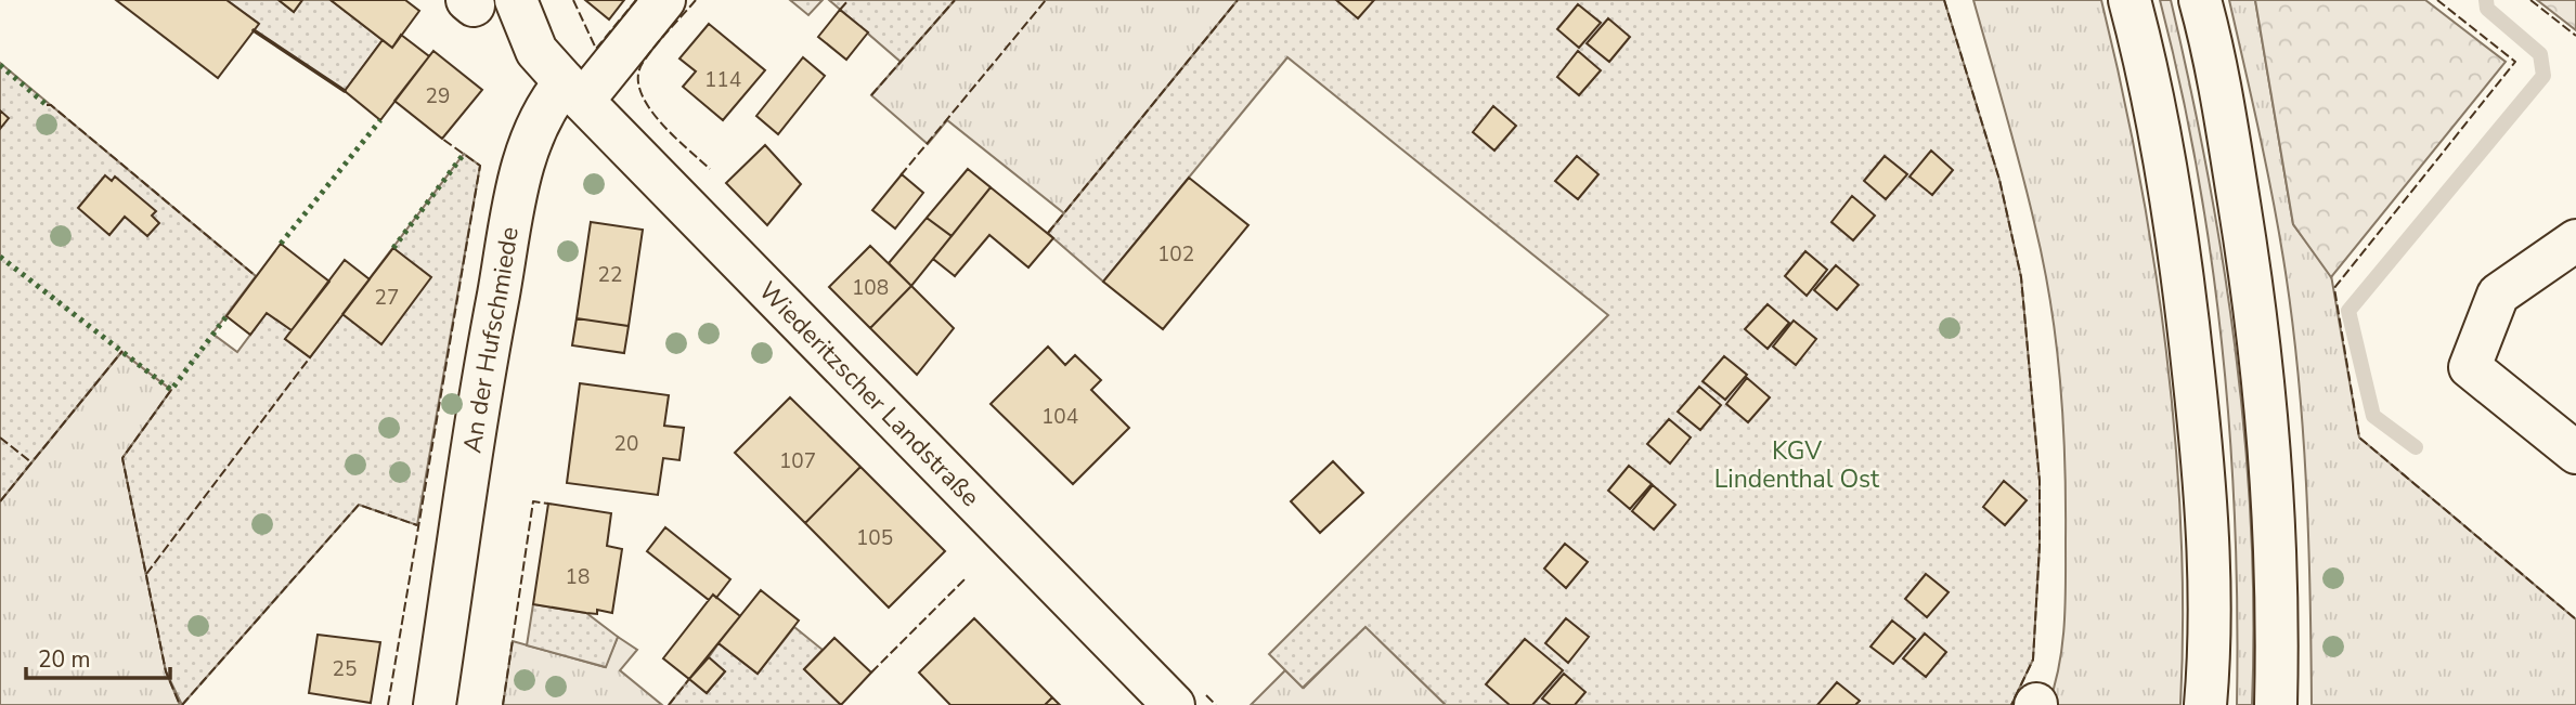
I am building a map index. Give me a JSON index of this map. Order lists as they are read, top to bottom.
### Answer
{
  "streets": {
    "street": ["An der Hufschmiede", "Wiederitzscher Landstraße"]
  },
  "crossings": [
    ["An der Hufschmiede", "Wiederitzscher Landstraße"]
  ],
  "parks": ["KGV Lindenthal Ost"],
  "house_numbers": [
    "114",
    "29",
    "102",
    "22",
    "108",
    "27",
    "104",
    "20",
    "107",
    "105",
    "18",
    "25"
  ],
  "scale_bar": "20 m"
}
